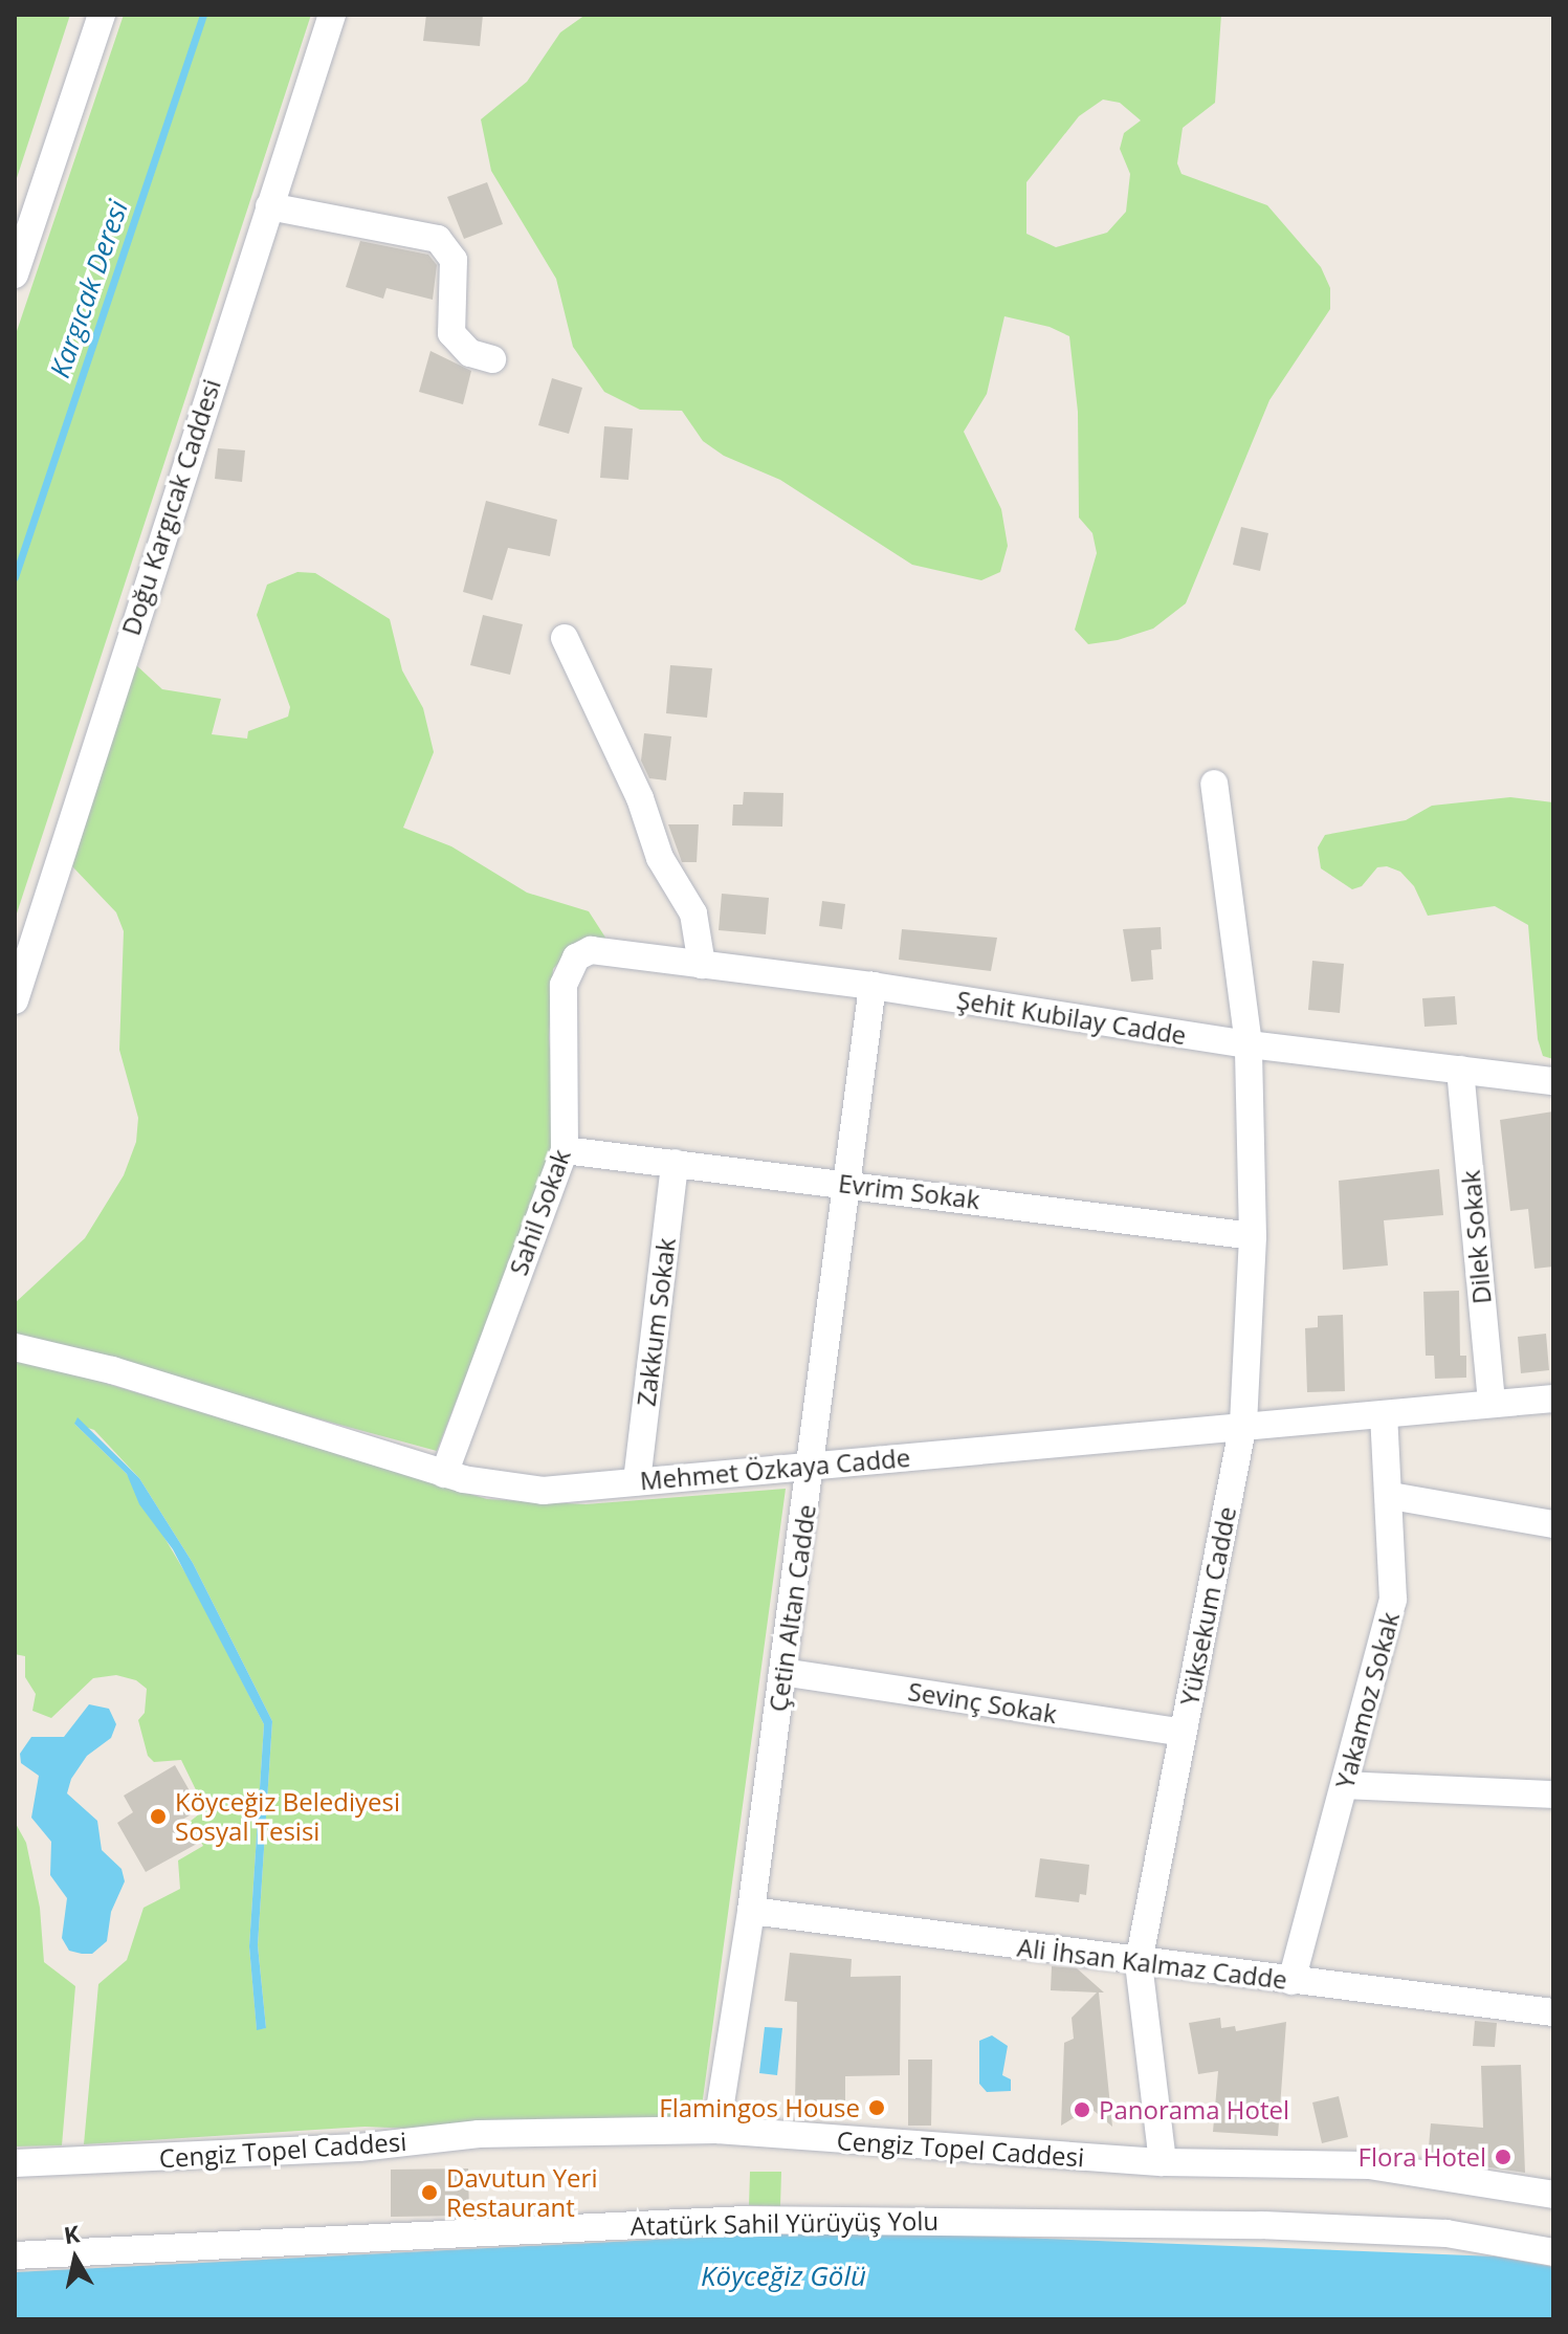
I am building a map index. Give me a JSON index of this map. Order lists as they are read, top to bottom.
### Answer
{
  "streets": {
    "street": [
      "Doğu Kargıcak Caddesi",
      "Şehit Kubilay Cadde",
      "Evrim Sokak",
      "Sahil Sokak",
      "Dilek Sokak",
      "Zakkum Sokak",
      "Mehmet Özkaya Cadde",
      "Yüksekum Cadde",
      "Çetin Altan Cadde",
      "Yakamoz Sokak",
      "Sevinç Sokak",
      "Ali İhsan Kalmaz Cadde",
      "Cengiz Topel Caddesi",
      "Atatürk Sahil Yürüyüş Yolu"
    ]
  },
  "crossings": [
    ["Şehit Kubilay Cadde", "Sahil Sokak"],
    ["Şehit Kubilay Cadde", "Dilek Sokak"],
    ["Şehit Kubilay Cadde", "Yüksekum Cadde"],
    ["Şehit Kubilay Cadde", "Çetin Altan Cadde"],
    ["Evrim Sokak", "Sahil Sokak"],
    ["Evrim Sokak", "Zakkum Sokak"],
    ["Evrim Sokak", "Yüksekum Cadde"],
    ["Evrim Sokak", "Çetin Altan Cadde"],
    ["Sahil Sokak", "Mehmet Özkaya Cadde"],
    ["Dilek Sokak", "Mehmet Özkaya Cadde"],
    ["Zakkum Sokak", "Mehmet Özkaya Cadde"],
    ["Mehmet Özkaya Cadde", "Yüksekum Cadde"],
    ["Mehmet Özkaya Cadde", "Çetin Altan Cadde"],
    ["Mehmet Özkaya Cadde", "Yakamoz Sokak"],
    ["Yüksekum Cadde", "Sevinç Sokak"],
    ["Yüksekum Cadde", "Ali İhsan Kalmaz Cadde"],
    ["Yüksekum Cadde", "Cengiz Topel Caddesi"],
    ["Çetin Altan Cadde", "Sevinç Sokak"],
    ["Çetin Altan Cadde", "Ali İhsan Kalmaz Cadde"],
    ["Çetin Altan Cadde", "Cengiz Topel Caddesi"],
    ["Yakamoz Sokak", "Ali İhsan Kalmaz Cadde"]
  ],
  "water": ["Kargıcak Deresi", "Köyceğiz Gölü"],
  "places": [
    "Köyceğiz Belediyesi Sosyal Tesisi",
    "Flamingos House",
    "Panorama Hotel",
    "Flora Hotel",
    "Davutun Yeri Restaurant"
  ],
  "north": "top"
}
